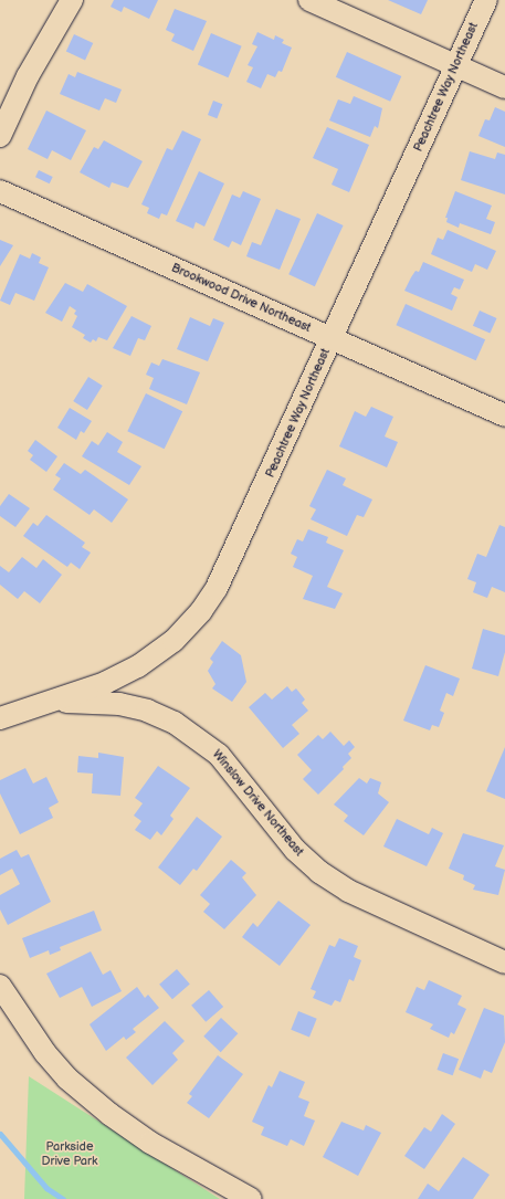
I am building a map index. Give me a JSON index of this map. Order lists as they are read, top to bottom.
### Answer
{
  "streets": {
    "street": ["Peachtree Way Northeast", "Brookwood Drive Northeast", "Winslow Drive Northeast"]
  },
  "crossings": [
    ["Peachtree Way Northeast", "Brookwood Drive Northeast"],
    ["Peachtree Way Northeast", "Winslow Drive Northeast"]
  ],
  "parks": ["Parkside Drive Park"]
}
